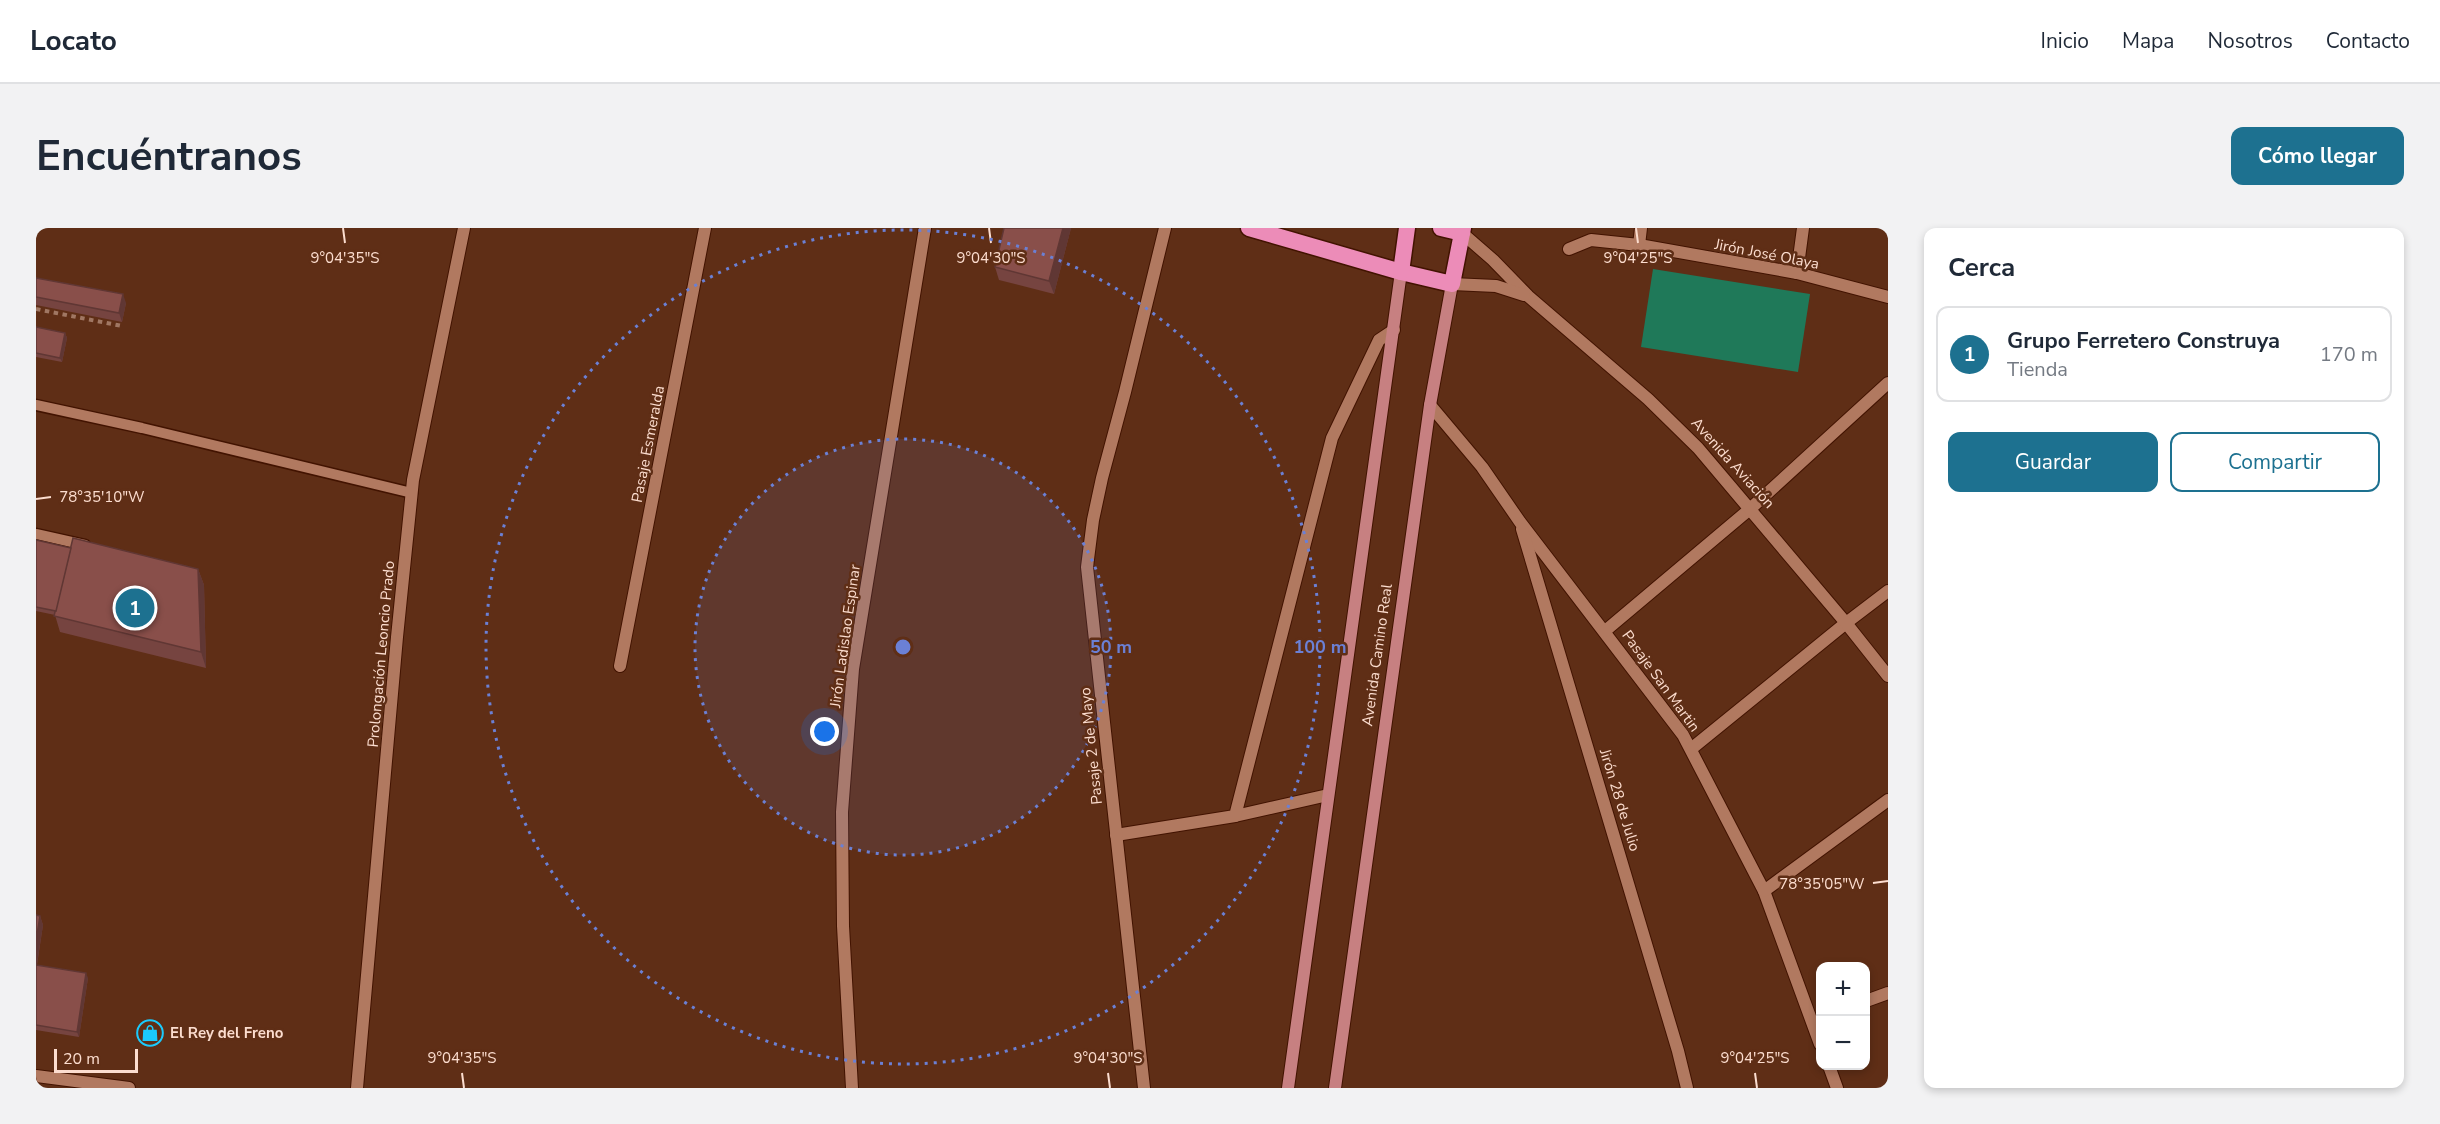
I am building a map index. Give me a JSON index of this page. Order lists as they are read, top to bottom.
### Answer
{
  "streets": {
    "highway": ["Avenida Aviación", "Avenida Camino Real"],
    "street": [
      "Jirón José Olaya",
      "Pasaje Esmeralda",
      "Jirón Ladislao Espinar",
      "Prolongación Leoncio Prado",
      "Pasaje San Martin",
      "Pasaje 2 de Mayo",
      "Jirón 28 de Julio"
    ]
  },
  "crossings": [
    ["Avenida Aviación", "Avenida Camino Real"],
    ["Avenida Camino Real", "Pasaje San Martin"],
    ["Pasaje San Martin", "Jirón 28 de Julio"]
  ],
  "places": {
    "shop": ["El Rey del Freno"]
  },
  "scale_bar": "20 m",
  "page": {
    "header": "Locato",
    "nav": [
      "Inicio",
      "Mapa",
      "Nosotros",
      "Contacto"
    ],
    "buttons": [
      "Cómo llegar",
      ["Guardar", "Compartir"]
    ],
    "title": "Encuéntranos",
    "heading": "Cerca",
    "list": [
      {
        "mark": "1",
        "name": "Grupo Ferretero Construya",
        "note": "Tienda",
        "value": "170 m"
      }
    ],
    "pins": "1",
    "map_buttons": ["+", "−"],
    "scale": "20 m"
  },
  "coordinates": [
    "9°04'35\"S",
    "9°04'30\"S",
    "9°04'25\"S",
    "78°35'10\"W",
    "78°35'05\"W"
  ],
  "rings": ["50 m", "100 m"]
}
